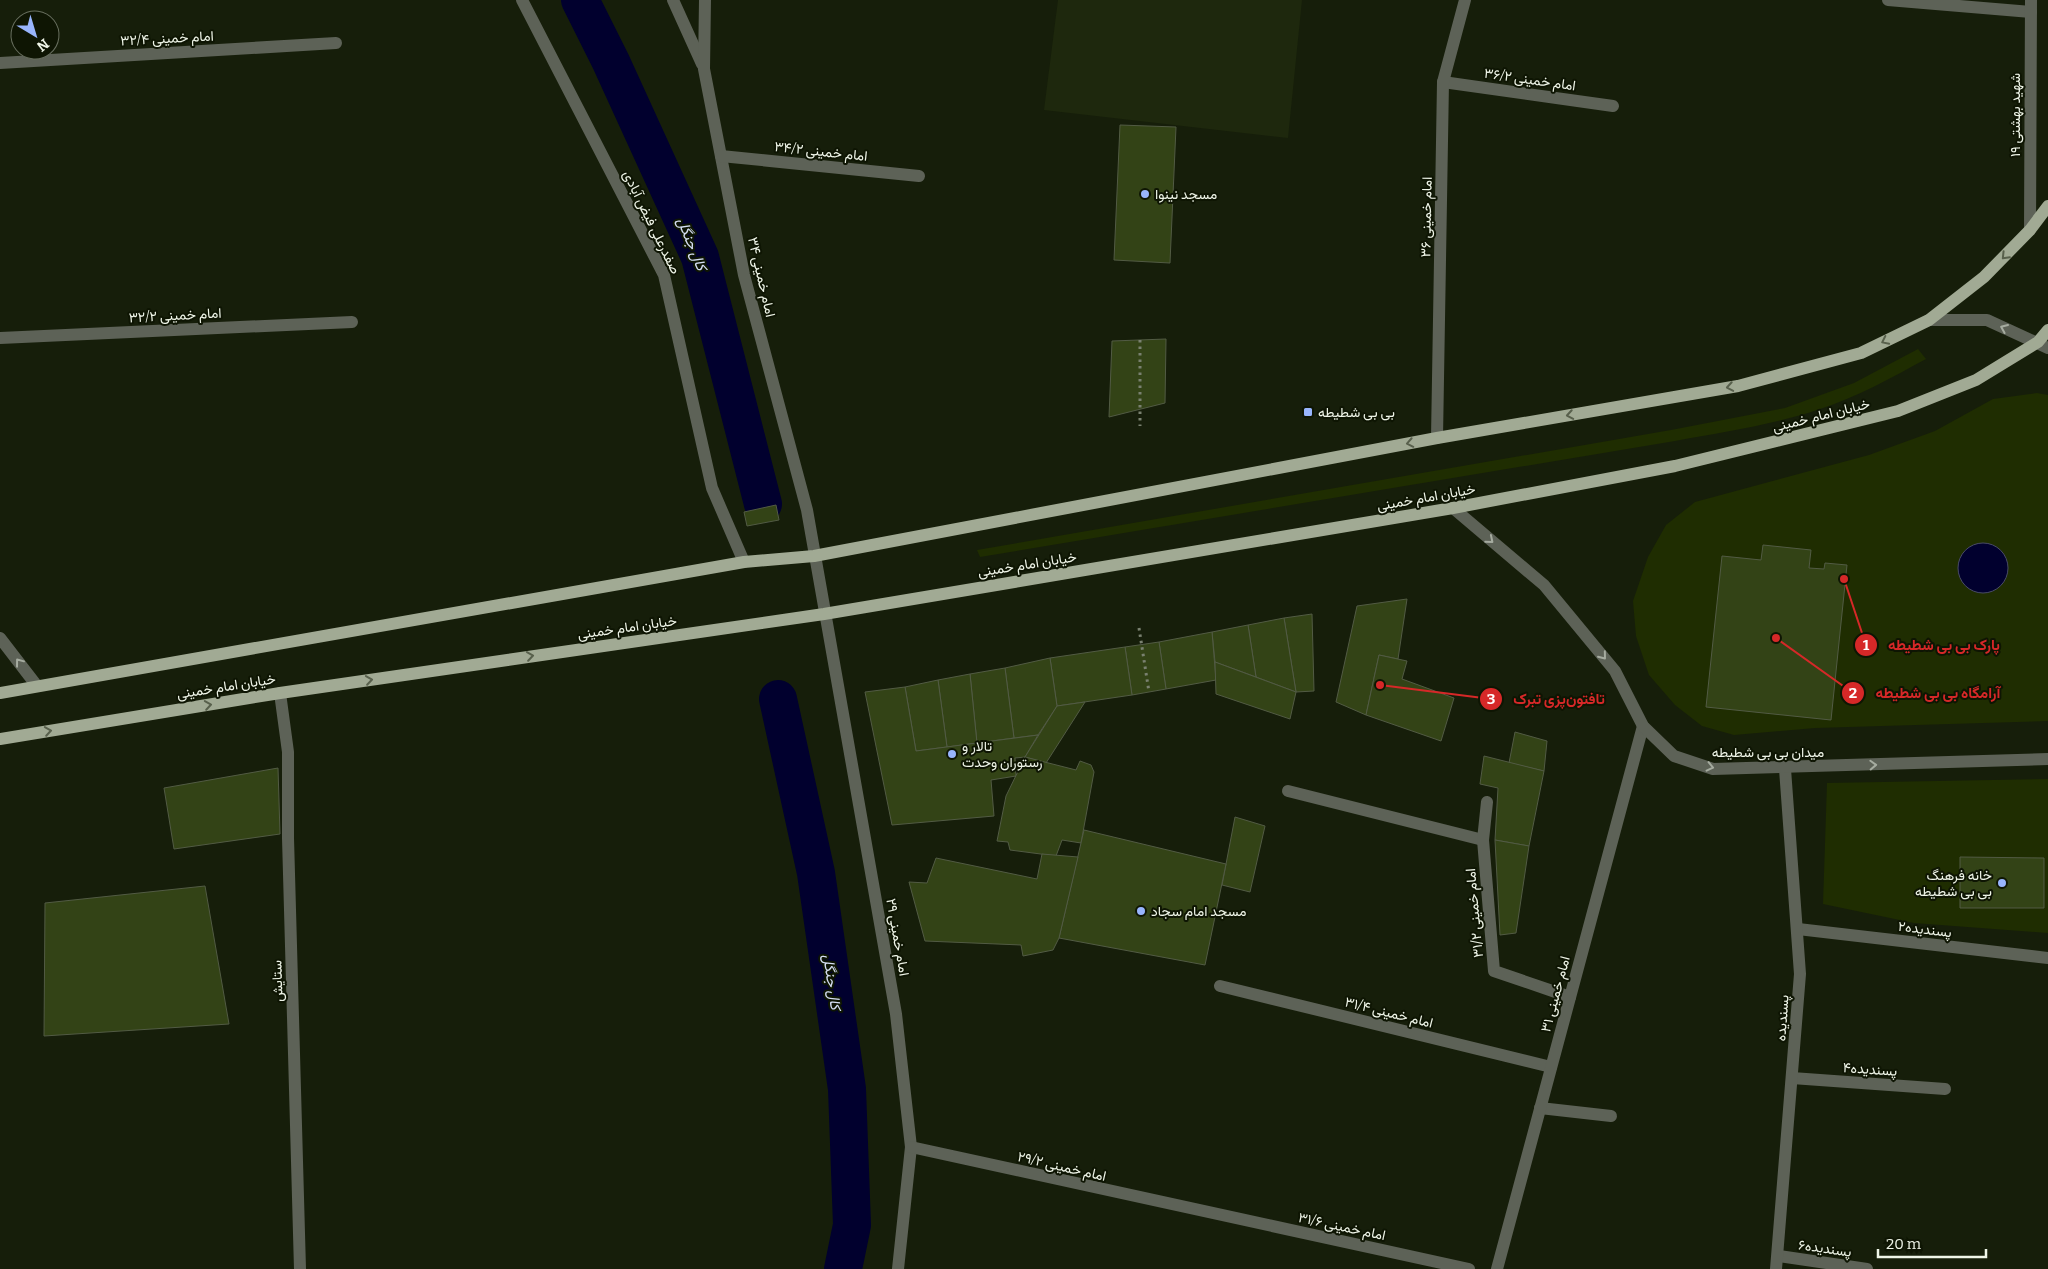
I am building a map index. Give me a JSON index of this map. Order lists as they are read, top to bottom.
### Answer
{
  "streets": {
    "main road": ["خیابان امام خمینی"],
    "street": [
      "امام خمینی ۳۲/۴",
      "امام خمینی ۳۶/۲",
      "شهید بهشتی ۱۹",
      "امام خمینی ۳۴/۲",
      "امام خمینی ۳۶",
      "صفدرعلی فیض آبادی",
      "امام خمینی ۳۴",
      "امام خمینی ۳۲/۲",
      "میدان بی بی شطیطه",
      "امام خمینی ۳۱/۲",
      "پسندیده۲",
      "امام خمینی ۲۹",
      "ستایش",
      "امام خمینی ۳۱",
      "امام خمینی ۳۱/۴",
      "پسندیده",
      "پسندیده۴",
      "امام خمینی ۲۹/۲",
      "امام خمینی ۳۱/۶",
      "پسندیده۶"
    ]
  },
  "crossings": [
    ["امام خمینی ۳۶/۲", "امام خمینی ۳۶"],
    ["امام خمینی ۳۴/۲", "امام خمینی ۳۴"],
    ["امام خمینی ۳۴", "خیابان امام خمینی"],
    ["امام خمینی ۳۴", "امام خمینی ۲۹"],
    ["خیابان امام خمینی", "میدان بی بی شطیطه"],
    ["خیابان امام خمینی", "امام خمینی ۲۹"],
    ["خیابان امام خمینی", "ستایش"],
    ["میدان بی بی شطیطه", "امام خمینی ۳۱"],
    ["میدان بی بی شطیطه", "پسندیده"],
    ["امام خمینی ۳۱/۲", "امام خمینی ۳۱"],
    ["پسندیده۲", "پسندیده"],
    ["امام خمینی ۲۹", "امام خمینی ۲۹/۲"],
    ["امام خمینی ۳۱", "امام خمینی ۳۱/۴"],
    ["پسندیده", "پسندیده۴"],
    ["پسندیده", "پسندیده۶"],
    ["امام خمینی ۲۹/۲", "امام خمینی ۳۱/۶"]
  ],
  "one_way": ["میدان بی بی شطیطه"],
  "water": ["کال جنگل"],
  "places": {
    "other": [
      "مسجد نینوا",
      "پارک بی بی شطیطه",
      "آرامگاه بی بی شطیطه",
      "تافتون‌پزی تبرک",
      "تالار و رستوران وحدت",
      "خانه فرهنگ بی بی شطیطه",
      "مسجد امام سجاد"
    ],
    "transit": ["بی بی شطیطه"]
  },
  "scale_bar": "20 m",
  "north": "bottom right"
}
